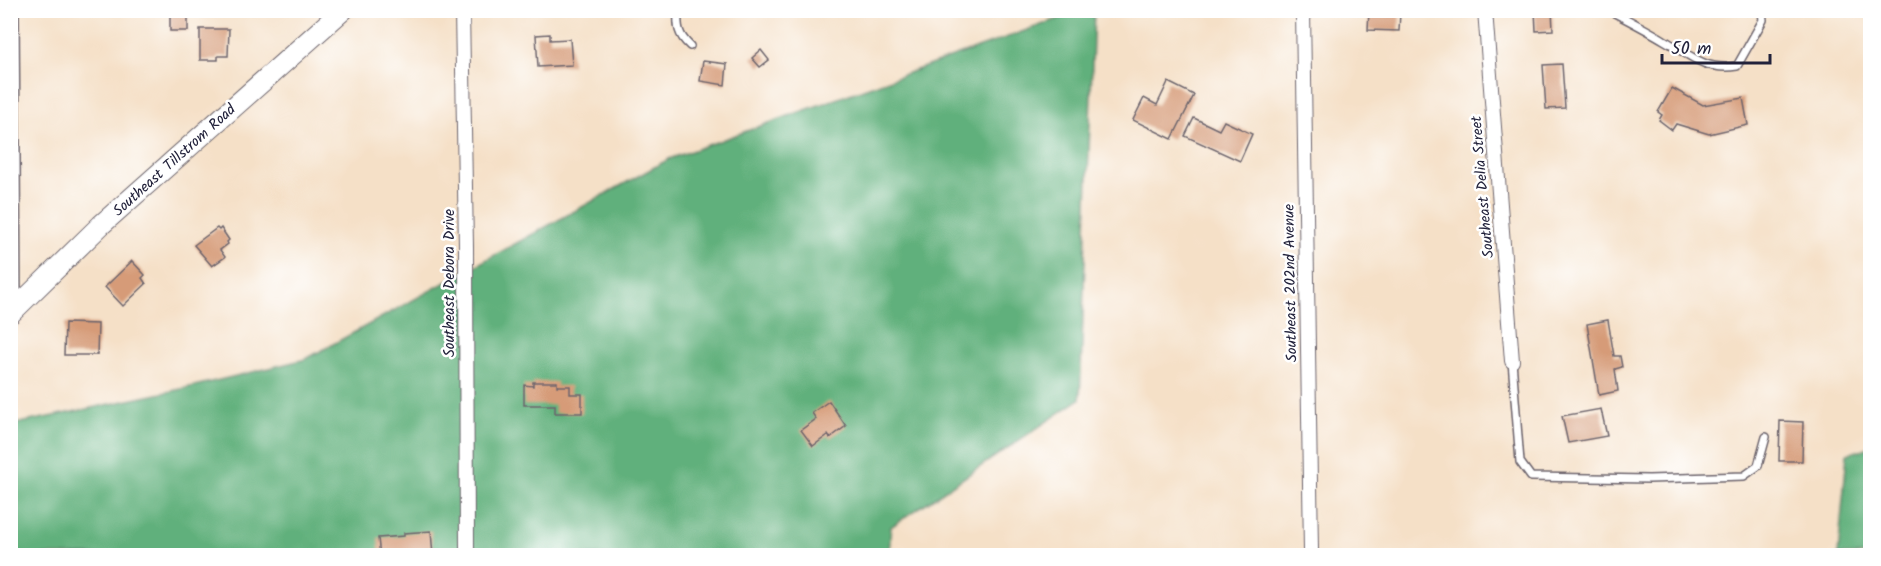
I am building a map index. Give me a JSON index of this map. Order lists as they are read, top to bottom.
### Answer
{
  "streets": {
    "main road": ["Southeast Tillstrom Road"],
    "street": ["Southeast Delia Street", "Southeast Debora Drive", "Southeast 202nd Avenue"]
  },
  "scale_bar": "50 m"
}
